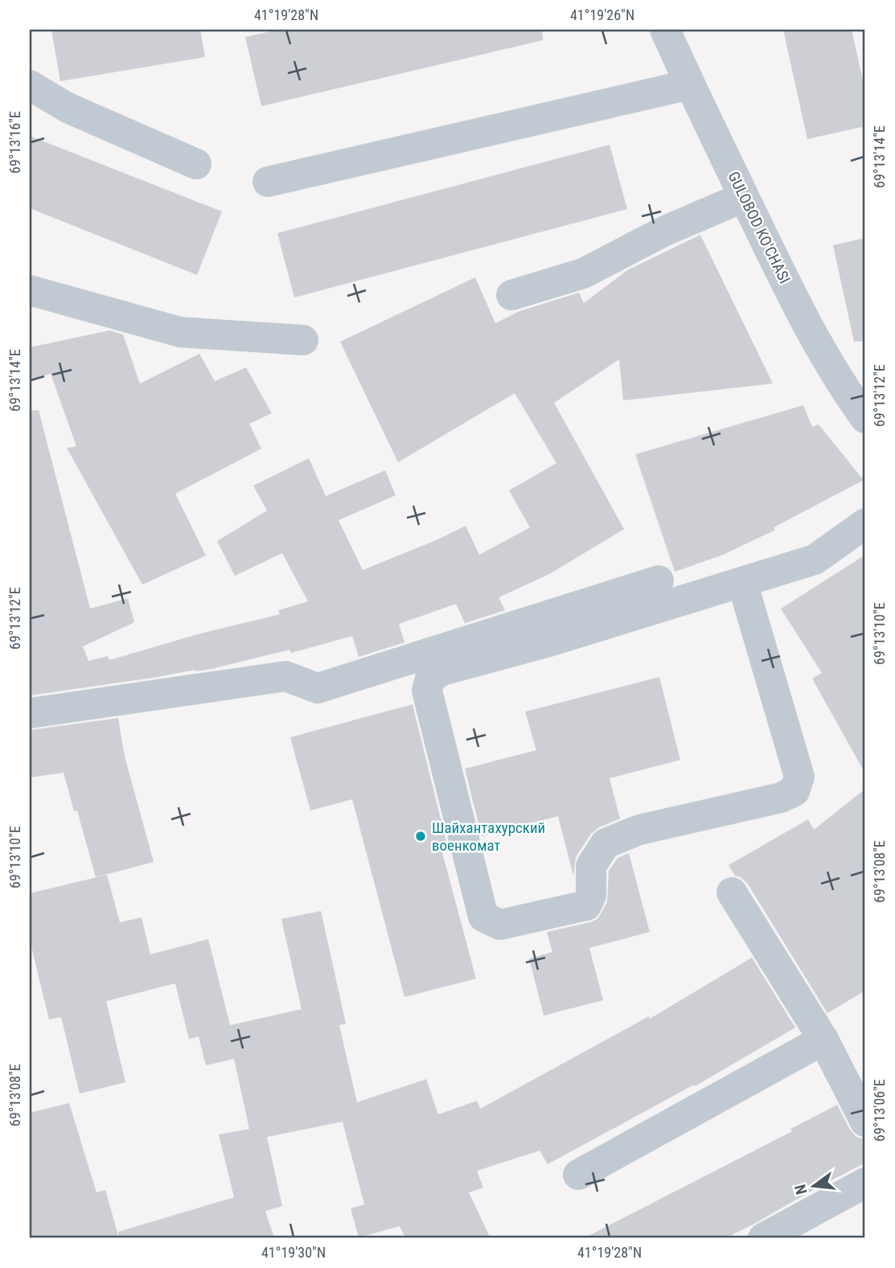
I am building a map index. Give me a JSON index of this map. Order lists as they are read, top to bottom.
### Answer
{
  "streets": {
    "street": ["GULOBOD KO'CHASI"]
  },
  "places": ["Шайхантахурский военкомат"],
  "north": "left",
  "coordinates": [
    "41°19'28\"N",
    "41°19'26\"N",
    "69°13'16\"E",
    "69°13'14\"E",
    "69°13'12\"E",
    "69°13'10\"E",
    "69°13'08\"E",
    "69°13'06\"E",
    "41°19'30\"N"
  ]
}
